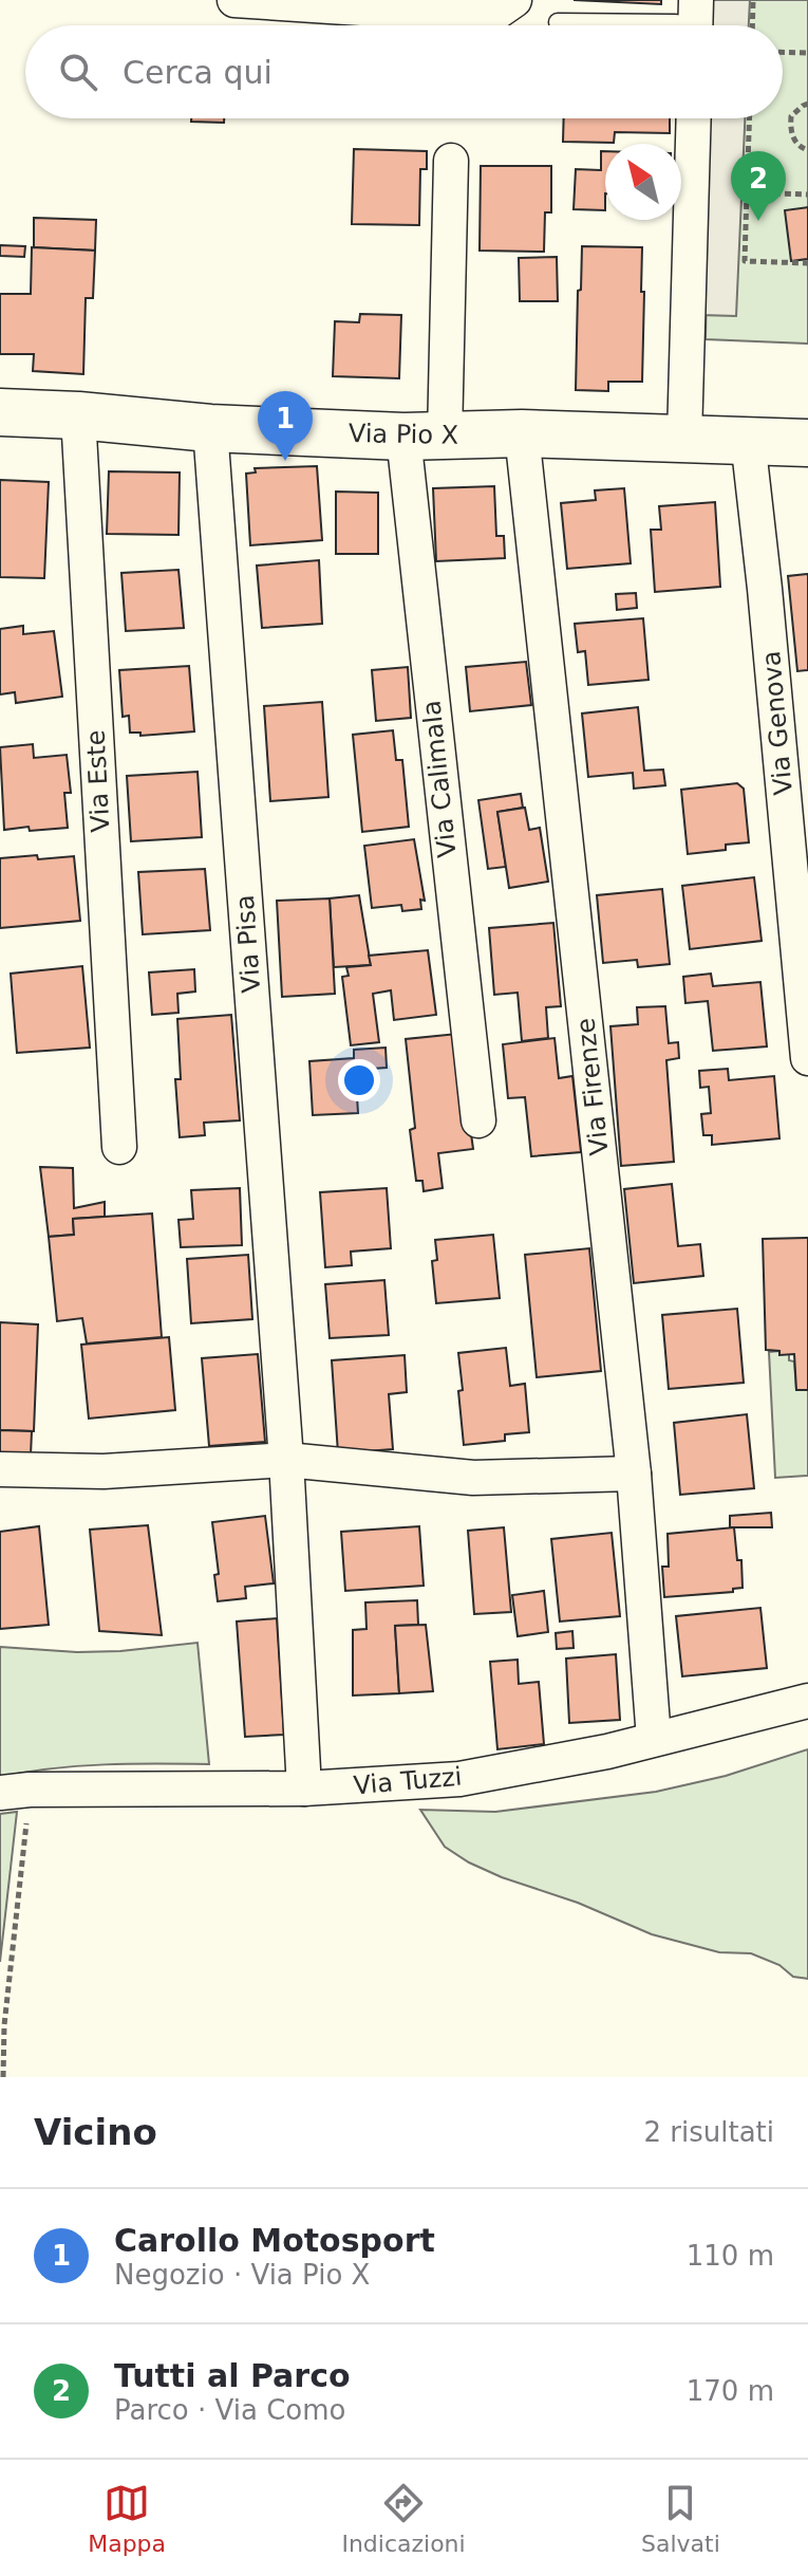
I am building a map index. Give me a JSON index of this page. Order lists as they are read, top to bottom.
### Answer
{
  "streets": {
    "street": [
      "Via Pio X",
      "Via Genova",
      "Via Calimala",
      "Via Este",
      "Via Pisa",
      "Via Firenze",
      "Via Tuzzi"
    ]
  },
  "crossings": [
    ["Via Pio X", "Via Genova"],
    ["Via Pio X", "Via Calimala"],
    ["Via Pio X", "Via Este"],
    ["Via Pio X", "Via Pisa"],
    ["Via Pio X", "Via Firenze"],
    ["Via Pisa", "Via Tuzzi"],
    ["Via Firenze", "Via Tuzzi"]
  ],
  "north": "top left",
  "page": {
    "search": "Cerca qui",
    "pins": ["2", "1"],
    "heading": ["Vicino", "2 risultati"],
    "list": [
      {
        "mark": "1",
        "name": "Carollo Motosport",
        "note": "Negozio · Via Pio X",
        "value": "110 m"
      },
      {
        "mark": "2",
        "name": "Tutti al Parco",
        "note": "Parco · Via Como",
        "value": "170 m"
      }
    ],
    "nav": ["Mappa", "Indicazioni", "Salvati"]
  }
}
